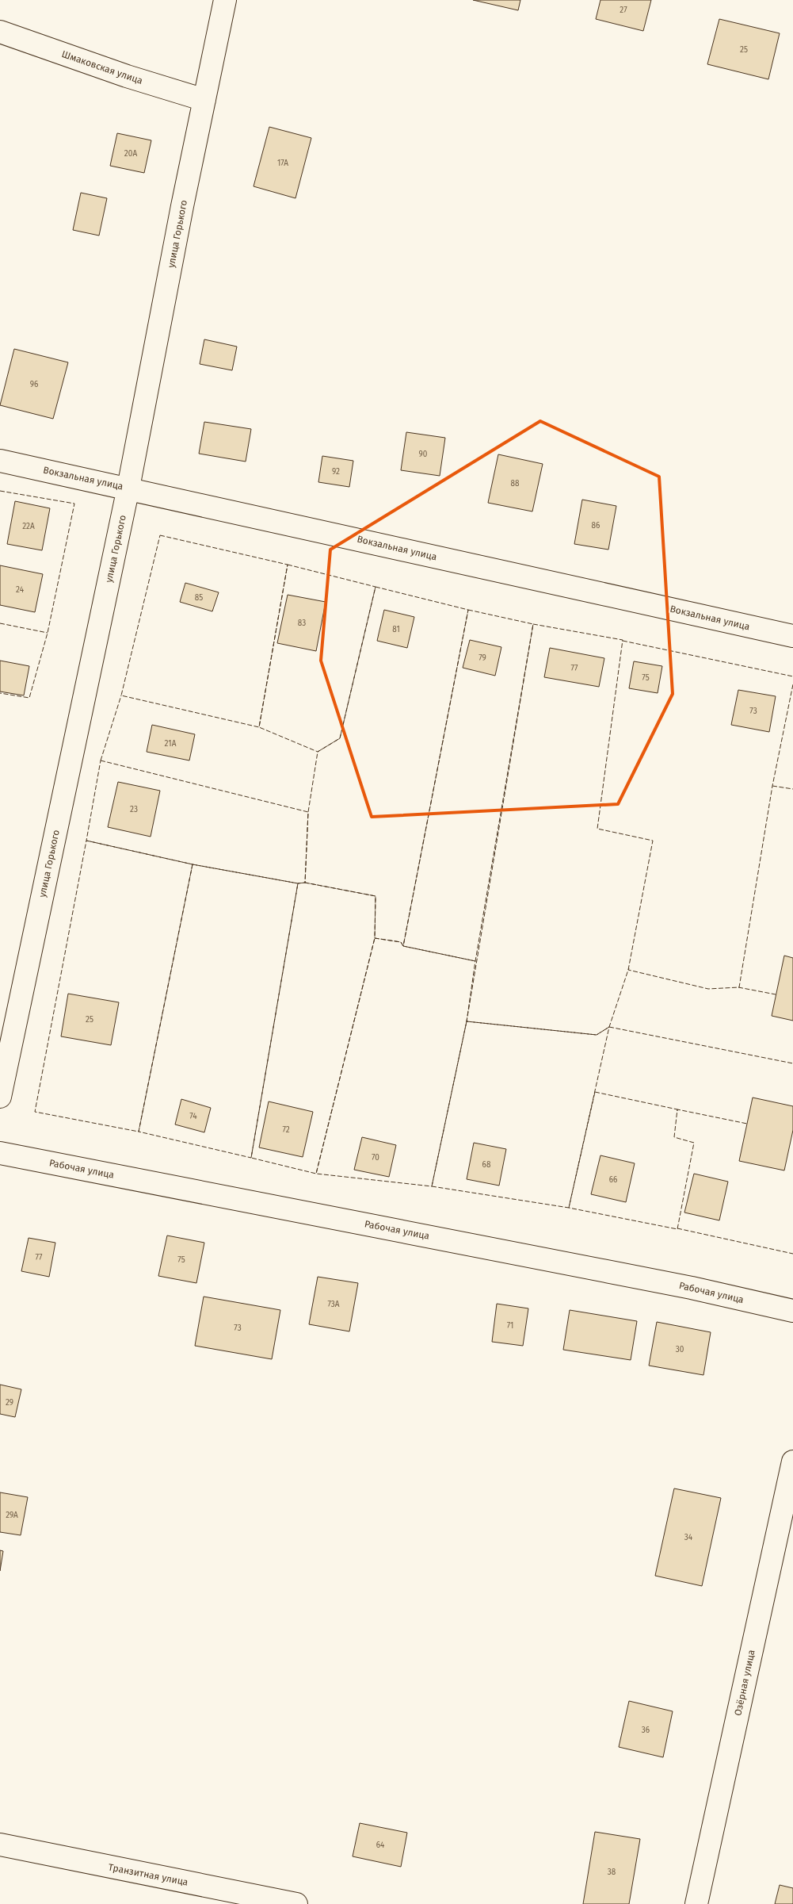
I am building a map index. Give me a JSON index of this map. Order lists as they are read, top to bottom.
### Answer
{
  "streets": {
    "street": [
      "Шмаковская улица",
      "улица Горького",
      "Вокзальная улица",
      "Рабочая улица",
      "Озёрная улица",
      "Транзитная улица"
    ]
  },
  "crossings": [
    ["Шмаковская улица", "улица Горького"],
    ["улица Горького", "Вокзальная улица"]
  ],
  "house_numbers": [
    "27",
    "25",
    "20А",
    "17А",
    "96",
    "90",
    "92",
    "88",
    "86",
    "22А",
    "24",
    "85",
    "83",
    "81",
    "79",
    "77",
    "75",
    "73",
    "21А",
    "23",
    "25",
    "74",
    "72",
    "70",
    "68",
    "66",
    "77",
    "75",
    "73А",
    "71",
    "73",
    "30",
    "29",
    "29А",
    "34",
    "36",
    "64",
    "38"
  ]
}
